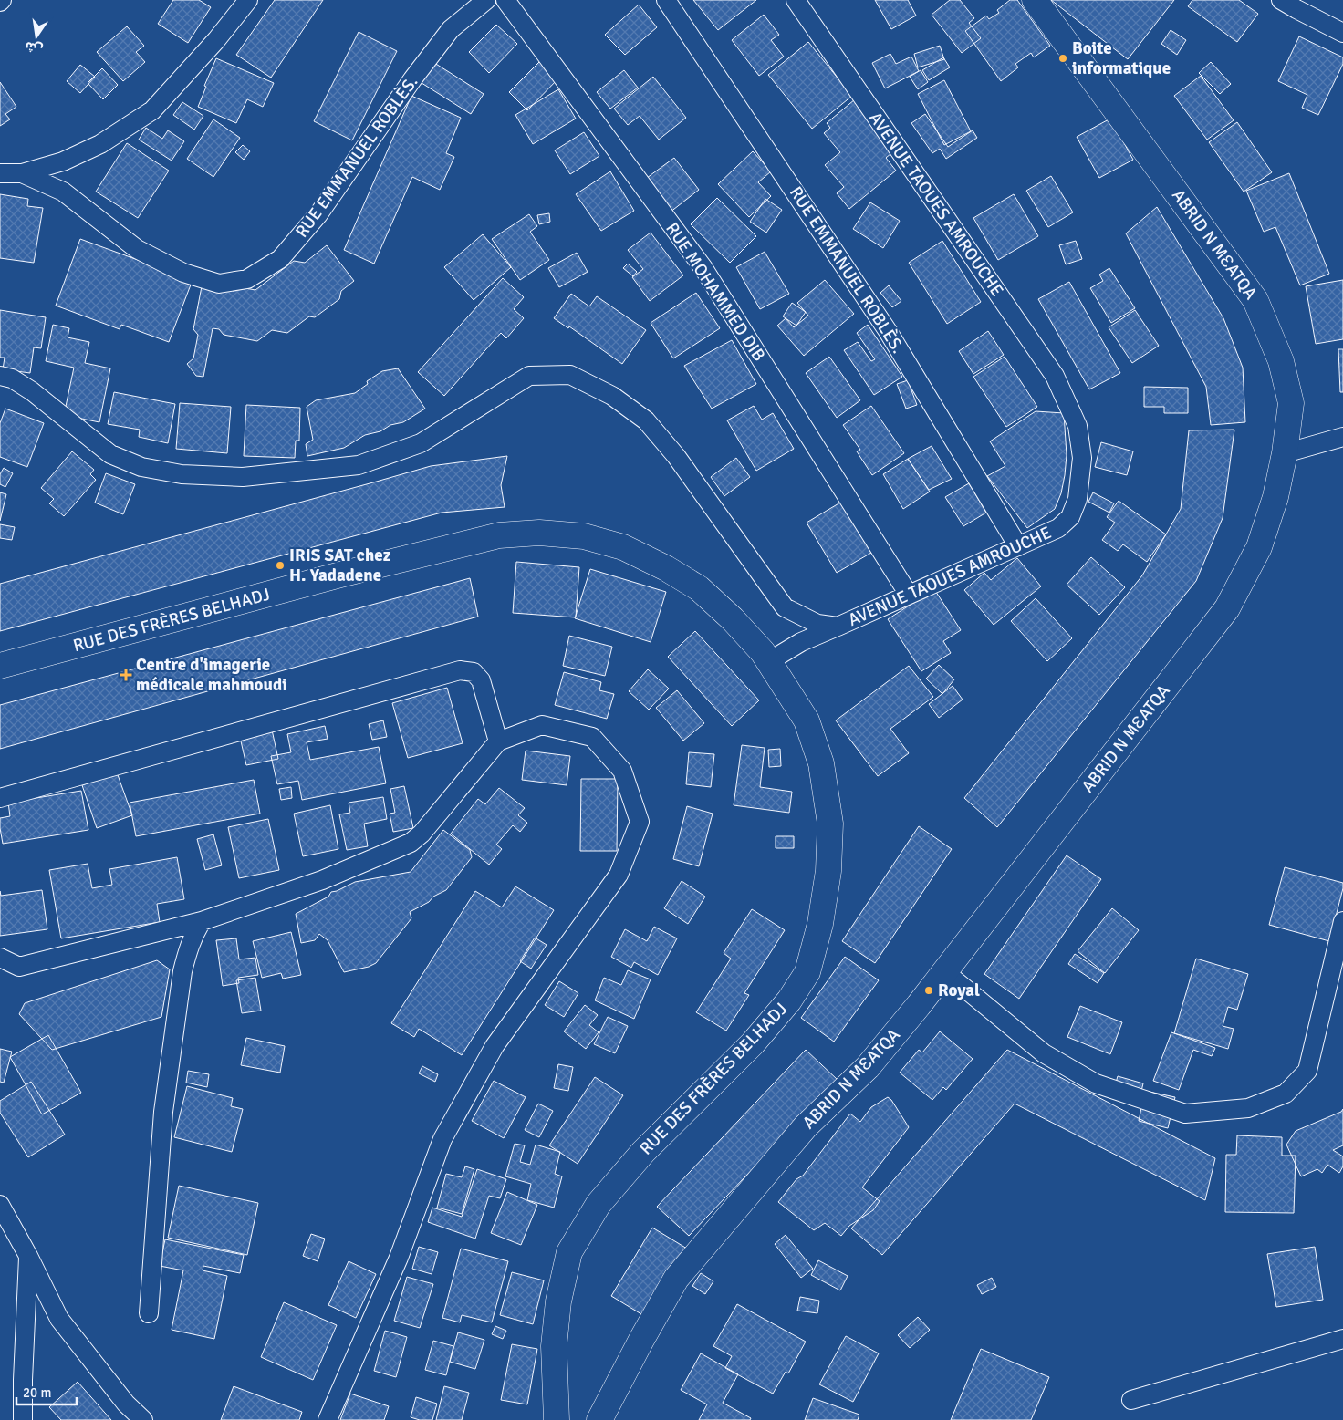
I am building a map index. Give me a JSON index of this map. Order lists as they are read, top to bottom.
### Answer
{
  "streets": {
    "main road": ["ABRID N MƐATQA", "RUE DES FRÈRES BELHADJ"],
    "street": ["RUE EMMANUEL ROBLÈS.", "AVENUE TAOUES AMROUCHE", "RUE MOHAMMED DIB"]
  },
  "crossings": [
    ["RUE EMMANUEL ROBLÈS.", "AVENUE TAOUES AMROUCHE"],
    ["AVENUE TAOUES AMROUCHE", "RUE MOHAMMED DIB"]
  ],
  "places": {
    "other": ["Boite informatique", "IRIS SAT chez H. Yadadene", "Royal"],
    "health": ["Centre d'imagerie médicale mahmoudi"]
  },
  "scale_bar": "20 m",
  "north": "bottom"
}
